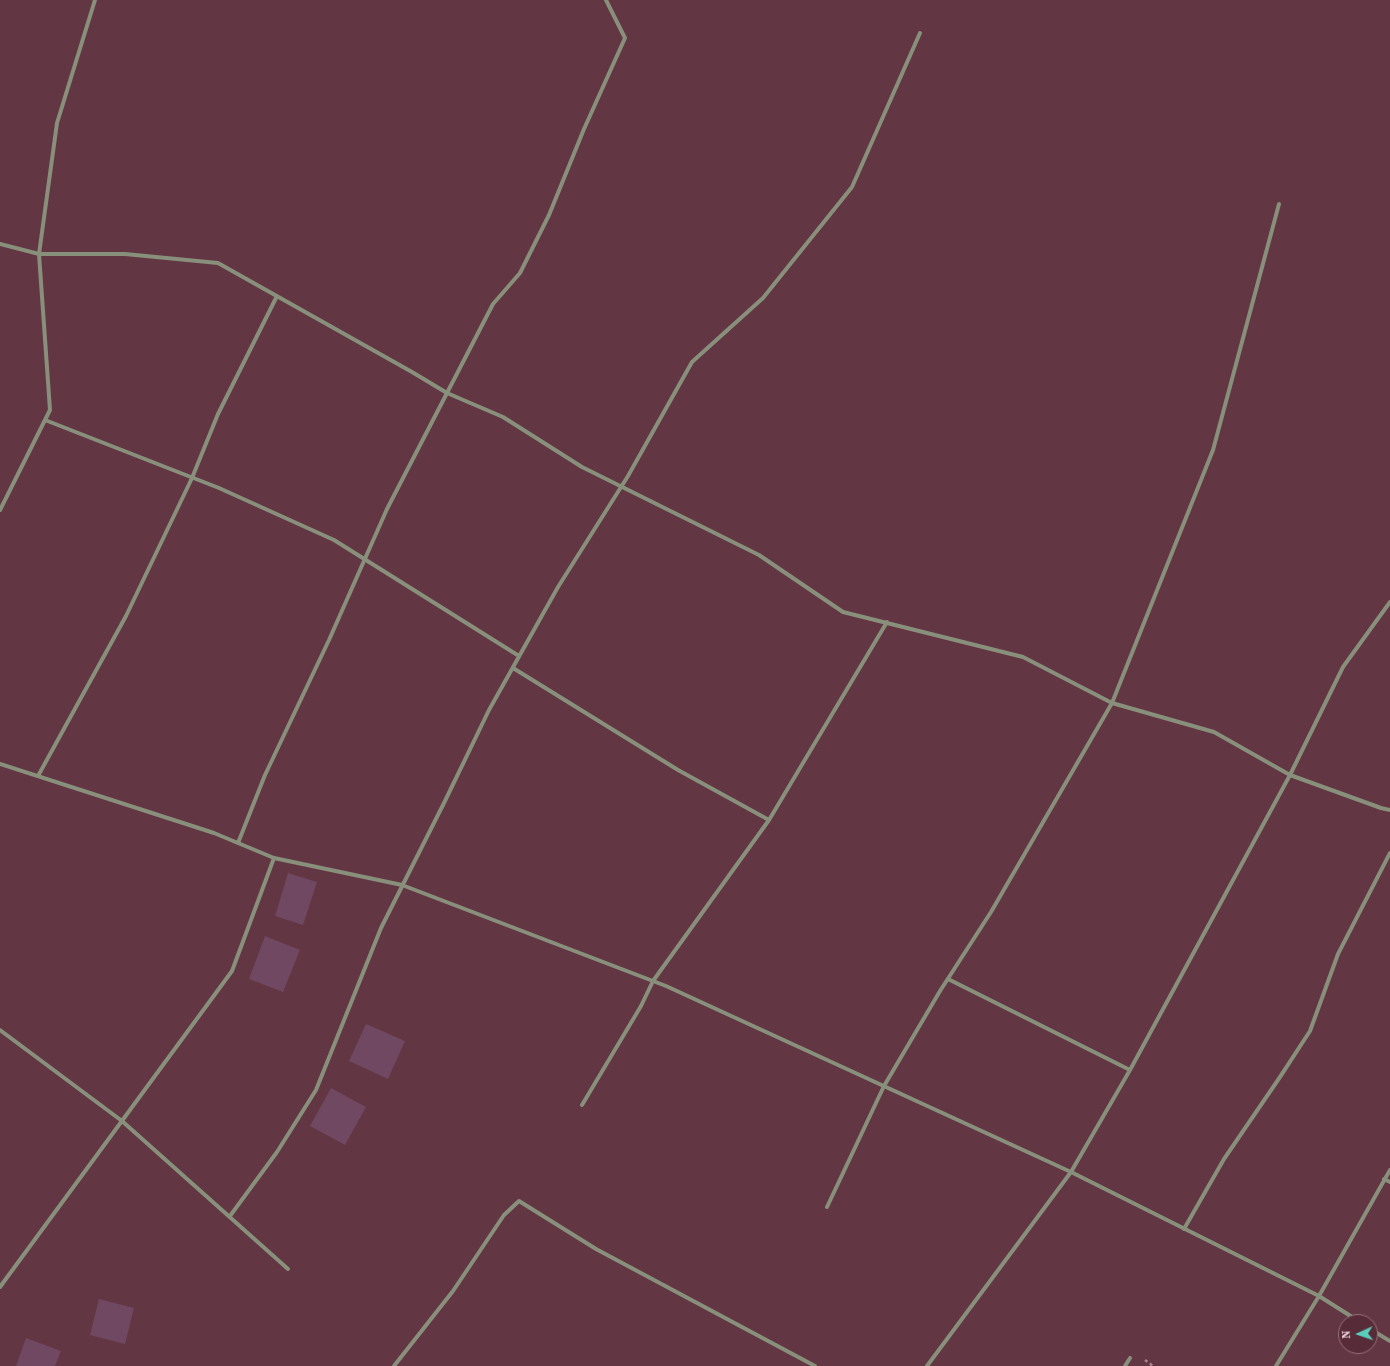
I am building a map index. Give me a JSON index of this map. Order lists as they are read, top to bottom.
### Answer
{
  "north": "left"
}
